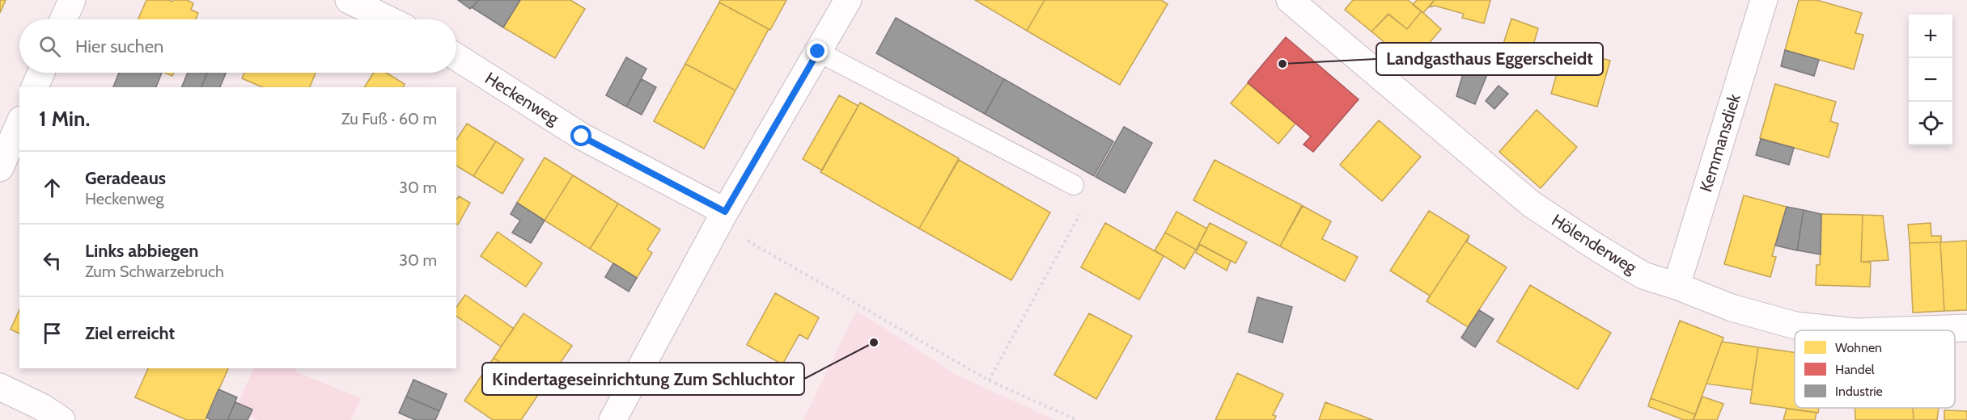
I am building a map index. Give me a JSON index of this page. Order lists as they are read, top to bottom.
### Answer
{
  "streets": {
    "street": ["Heckenweg", "Kemmansdiek", "Hölenderweg"]
  },
  "crossings": [
    ["Kemmansdiek", "Hölenderweg"]
  ],
  "places": ["Landgasthaus Eggerscheidt", "Kindertageseinrichtung Zum Schluchtor"],
  "legend": ["Wohnen", "Handel", "Industrie"],
  "page": {
    "map_buttons": ["+", "−"],
    "search": "Hier suchen",
    "heading": ["1 Min.", "Zu Fuß · 60 m"],
    "list": [
      ["Geradeaus", "Heckenweg", "30 m"],
      ["Links abbiegen", "Zum Schwarzebruch", "30 m"],
      "Ziel erreicht"
    ]
  }
}
